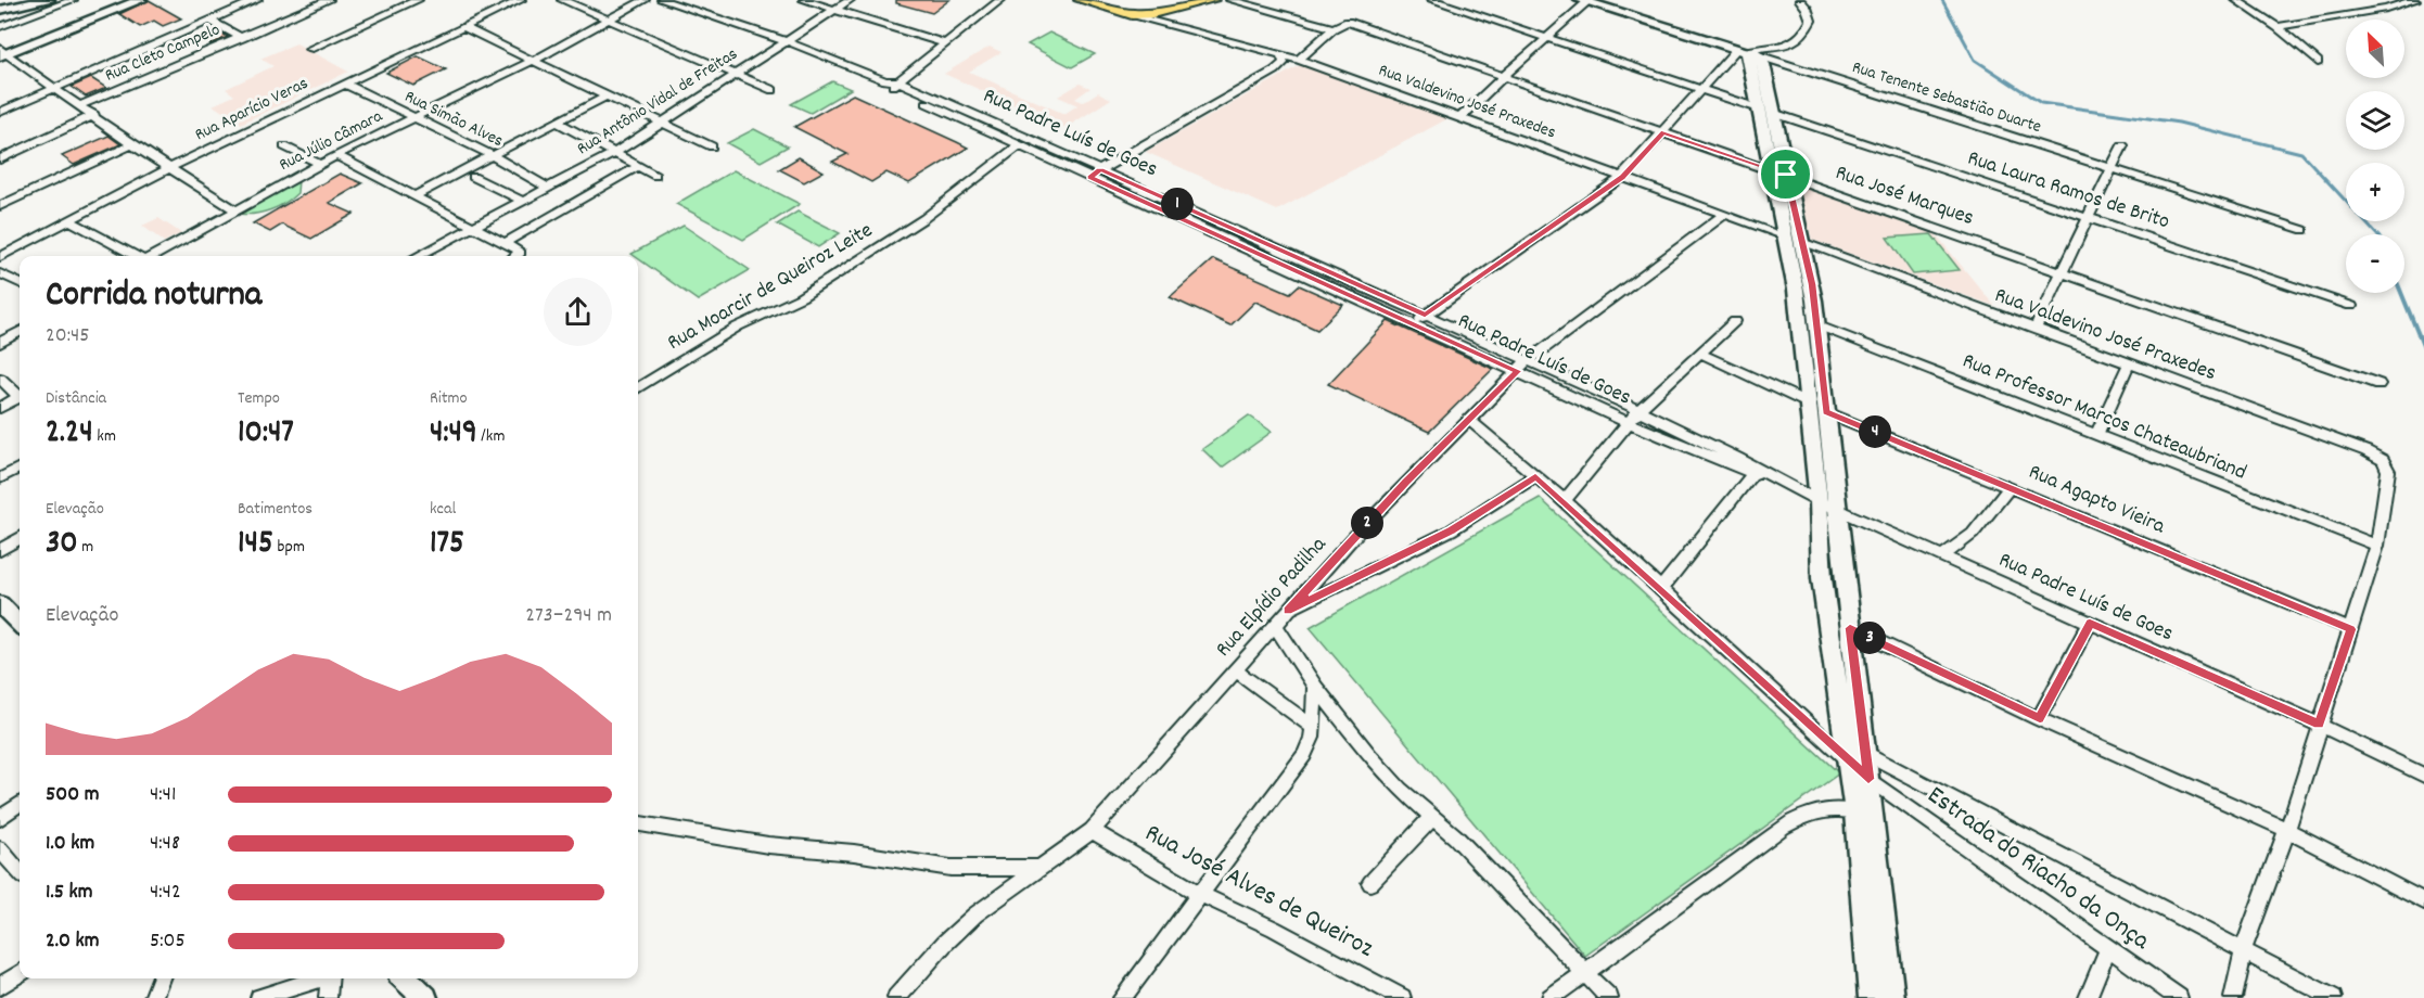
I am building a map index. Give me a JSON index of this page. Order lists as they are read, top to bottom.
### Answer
{
  "streets": {
    "street": [
      "Rua Cleto Campelo",
      "Rua Tenente Sebastião Duarte",
      "Rua Antônio Vidal de Freitas",
      "Rua Valdevino José Praxedes",
      "Rua Aparício Veras",
      "Rua Simão Alves",
      "Rua Padre Luís de Goes",
      "Rua Júlio Câmara",
      "Rua Laura Ramos de Brito",
      "Rua José Marques",
      "Rua Moarcir de Queiroz Leite",
      "Rua Professor Marcos Chateaubriand",
      "Rua Agapto Vieira",
      "Rua Elpídio Padilha",
      "Estrada do Riacho da Onça",
      "Rua José Alves de Queiroz"
    ]
  },
  "crossings": [
    ["Rua Antônio Vidal de Freitas", "Rua Simão Alves"],
    ["Rua Antônio Vidal de Freitas", "Rua Padre Luís de Goes"],
    ["Rua Valdevino José Praxedes", "Rua Professor Marcos Chateaubriand"],
    ["Rua Valdevino José Praxedes", "Rua Elpídio Padilha"],
    ["Rua Aparício Veras", "Rua Simão Alves"],
    ["Rua Simão Alves", "Rua Júlio Câmara"],
    ["Rua Padre Luís de Goes", "Rua Moarcir de Queiroz Leite"],
    ["Rua Padre Luís de Goes", "Rua Elpídio Padilha"],
    ["Rua Elpídio Padilha", "Rua José Alves de Queiroz"]
  ],
  "north": "top left",
  "page": {
    "map_buttons": ["+", "−"],
    "pins": [
      "1",
      "4",
      "2",
      "3"
    ],
    "heading": ["Corrida noturna", "20:45"],
    "stats": [
      ["Distância", "2.24 km"],
      ["Tempo", "10:47"],
      ["Ritmo", "4:49 /km"],
      ["Elevação", "30 m"],
      ["Batimentos", "145 bpm"],
      ["kcal", "175"]
    ],
    "chart": ["Elevação", "273–294 m"],
    "list": [
      {
        "name": "500 m",
        "note": "4:41"
      },
      {
        "name": "1.0 km",
        "note": "4:48"
      },
      {
        "name": "1.5 km",
        "note": "4:42"
      },
      {
        "name": "2.0 km",
        "note": "5:05"
      }
    ]
  }
}
